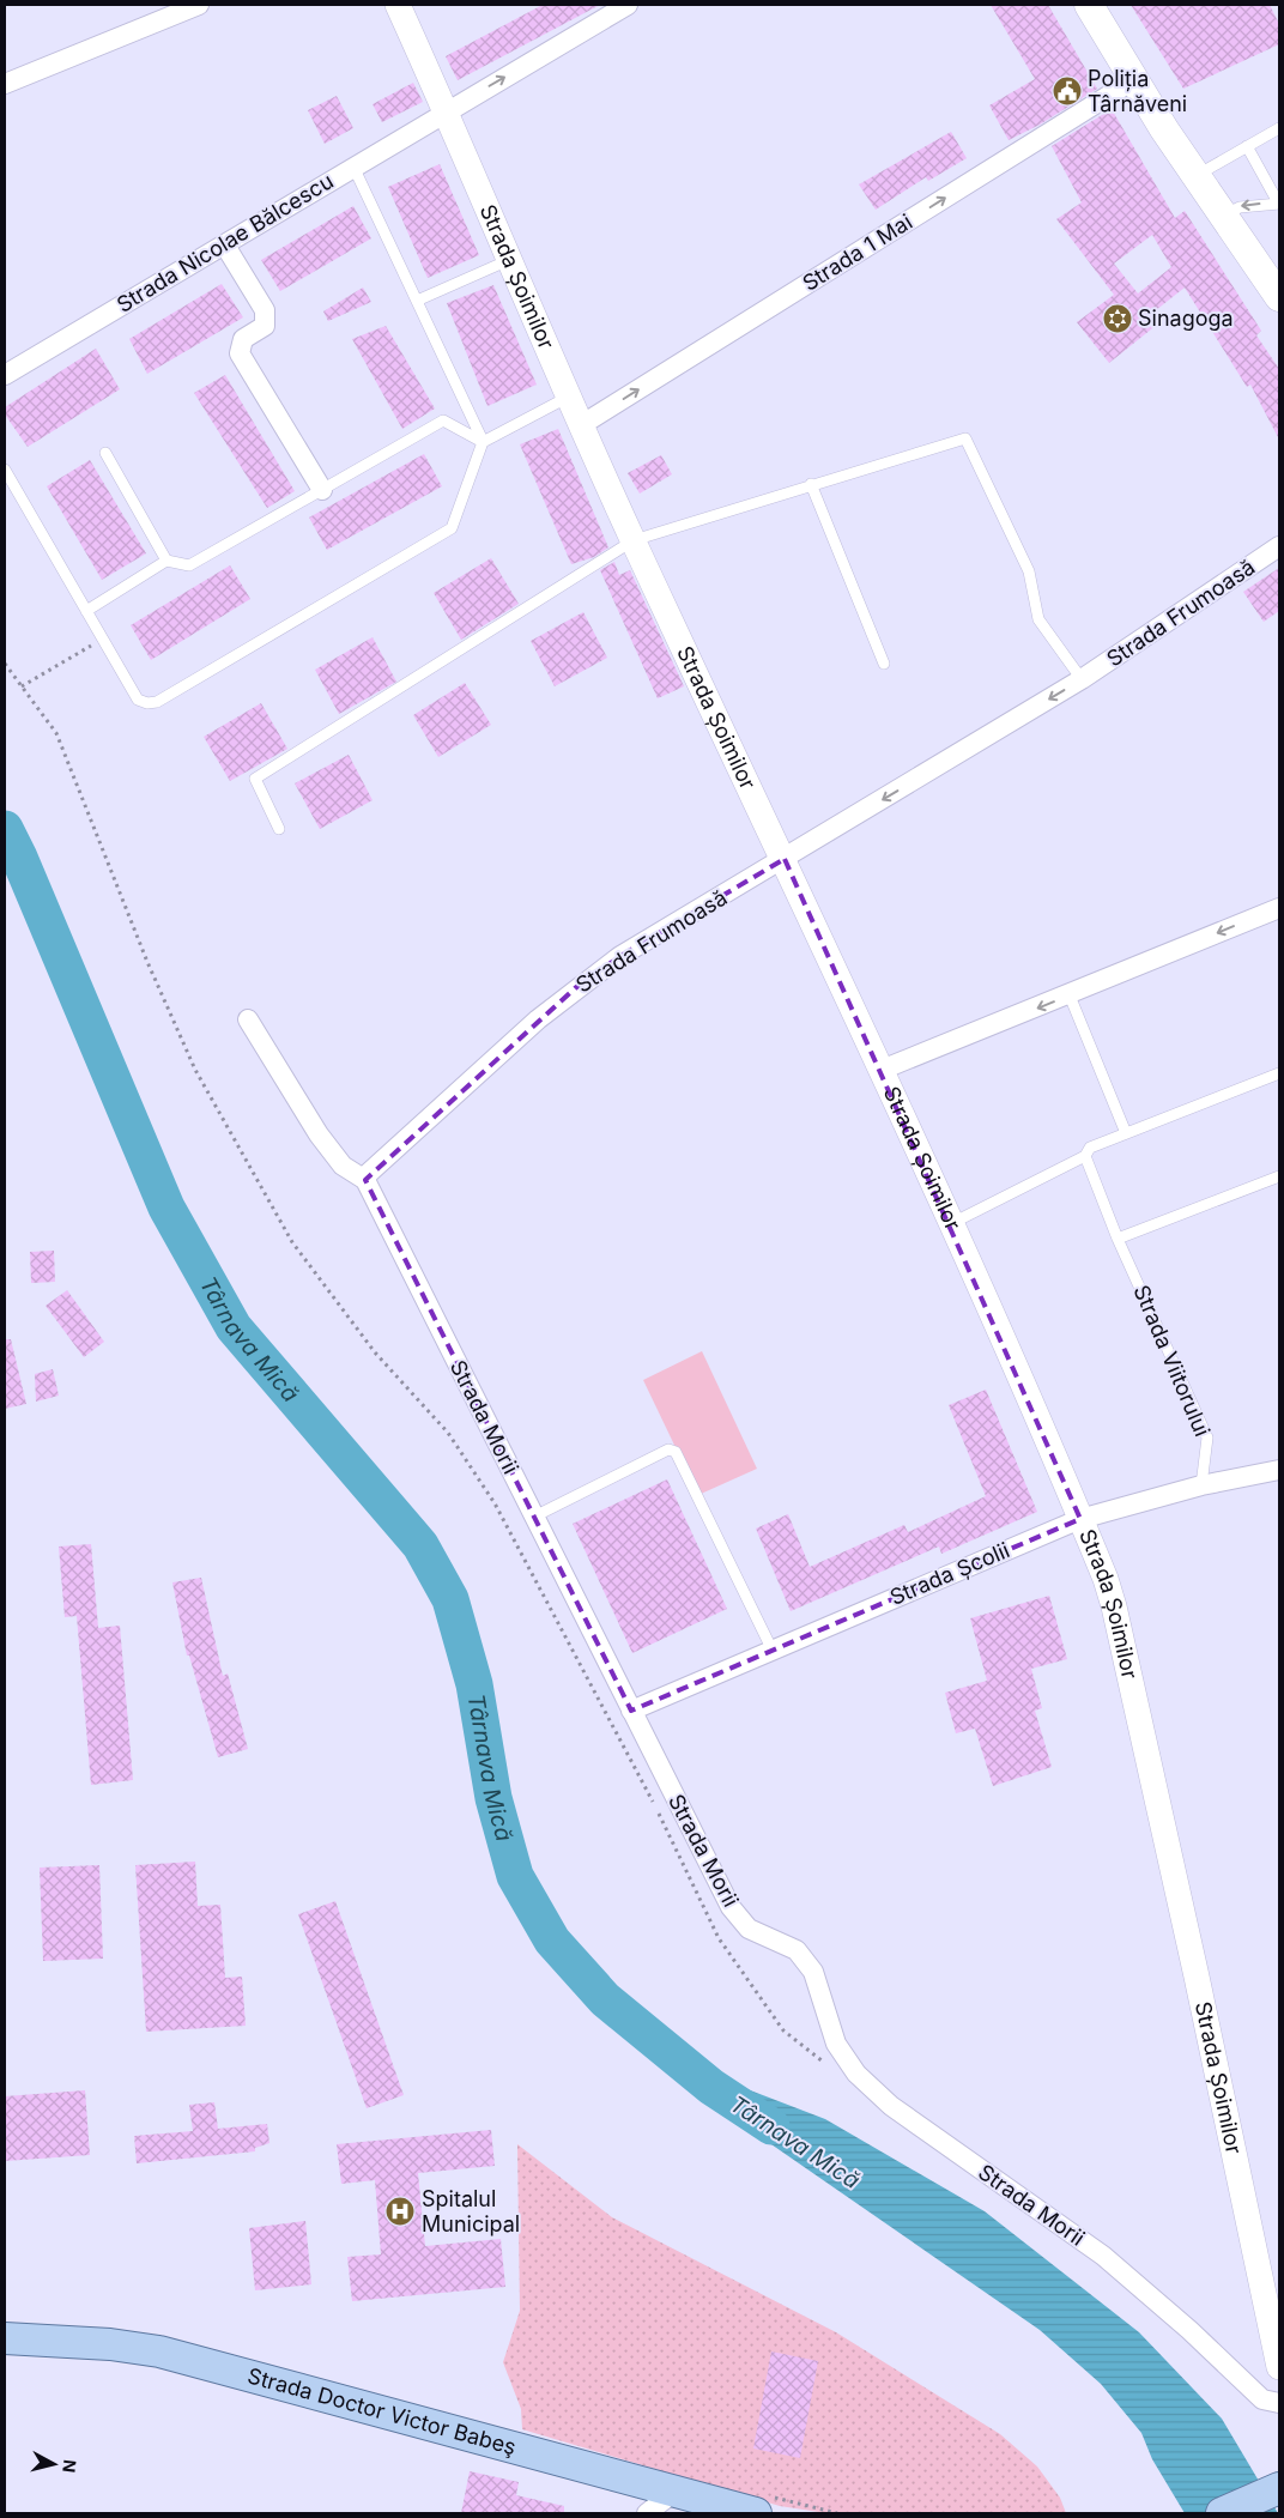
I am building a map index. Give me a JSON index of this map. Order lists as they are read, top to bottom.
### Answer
{
  "streets": {
    "main road": ["Strada Doctor Victor Babeş"],
    "street": [
      "Strada Nicolae Bălcescu",
      "Strada 1 Mai",
      "Strada Șoimilor",
      "Strada Frumoasă",
      "Strada Morii",
      "Strada Școlii"
    ],
    "lane": ["Strada Viitorului"]
  },
  "crossings": [
    ["Strada Nicolae Bălcescu", "Strada Șoimilor"],
    ["Strada 1 Mai", "Strada Șoimilor"],
    ["Strada Șoimilor", "Strada Frumoasă"],
    ["Strada Șoimilor", "Strada Școlii"],
    ["Strada Frumoasă", "Strada Morii"],
    ["Strada Viitorului", "Strada Școlii"],
    ["Strada Morii", "Strada Școlii"]
  ],
  "one_way": ["Strada 1 Mai"],
  "water": ["Târnava Mică"],
  "places": {
    "public building": ["Poliția Târnăveni"],
    "synagogue": ["Sinagoga"],
    "hospital": ["Spitalul Municipal"]
  },
  "north": "right"
}
